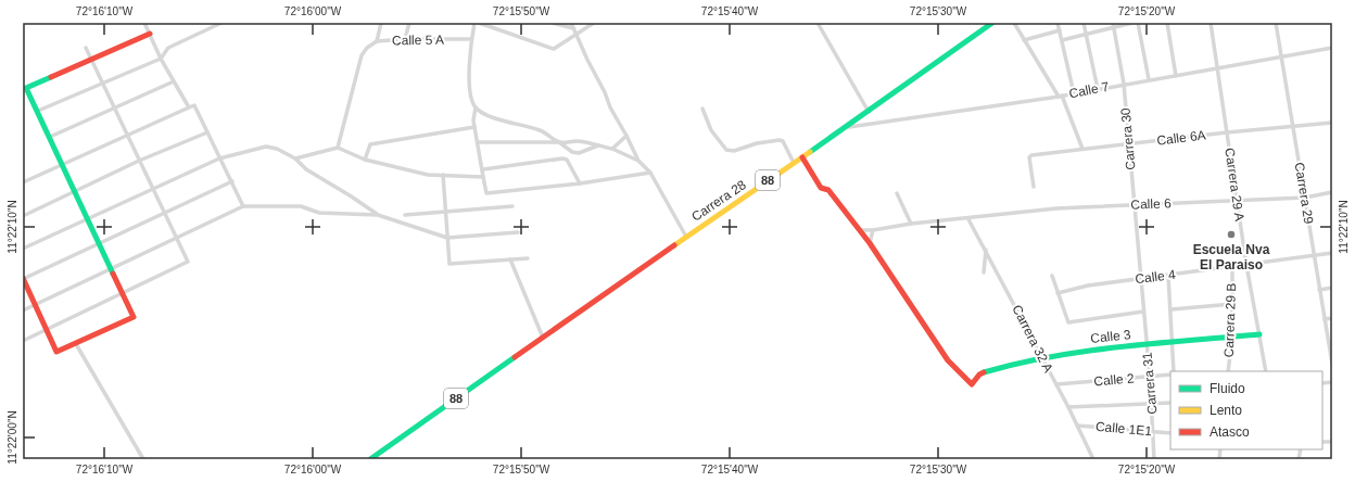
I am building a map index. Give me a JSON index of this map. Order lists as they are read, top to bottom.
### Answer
{
  "streets": {
    "main road": ["88", "Carrera 28", "Calle 3"],
    "street": [
      "Calle 5 A",
      "Calle 7",
      "Calle 6A",
      "Carrera 30",
      "Carrera 29 A",
      "Carrera 29",
      "Calle 6",
      "Calle 4",
      "Carrera 29 B",
      "Carrera 32 A",
      "Calle 2",
      "Carrera 31",
      "Calle 1E1"
    ]
  },
  "crossings": [
    ["Calle 7", "Carrera 30"],
    ["Calle 7", "Carrera 29 A"],
    ["Calle 7", "Carrera 29"],
    ["Calle 7", "Carrera 28"],
    ["Calle 6A", "Carrera 30"],
    ["Calle 6A", "Carrera 29 A"],
    ["Calle 6A", "Carrera 29"],
    ["Carrera 30", "Calle 6"],
    ["Carrera 30", "Carrera 31"],
    ["88", "Carrera 28"],
    ["Carrera 29 A", "Calle 6"],
    ["Carrera 29 A", "Calle 4"],
    ["Carrera 29 A", "Calle 3"],
    ["Carrera 29", "Calle 6"],
    ["Carrera 29", "Calle 4"],
    ["Calle 6", "Carrera 32 A"],
    ["Calle 6", "Carrera 31"],
    ["Calle 4", "Carrera 29 B"],
    ["Calle 4", "Carrera 31"],
    ["Carrera 29 B", "Calle 3"],
    ["Calle 3", "Carrera 32 A"],
    ["Calle 3", "Carrera 31"],
    ["Carrera 32 A", "Calle 2"],
    ["Carrera 32 A", "Calle 1E1"],
    ["Calle 2", "Carrera 31"],
    ["Carrera 31", "Calle 1E1"]
  ],
  "places": ["Escuela Nva El Paraiso"],
  "legend": ["Fluido", "Lento", "Atasco"],
  "coordinates": [
    "72°16'10\"W",
    "72°16'00\"W",
    "72°15'50\"W",
    "72°15'40\"W",
    "72°15'30\"W",
    "72°15'20\"W",
    "11°22'10\"N",
    "11°22'00\"N"
  ]
}
